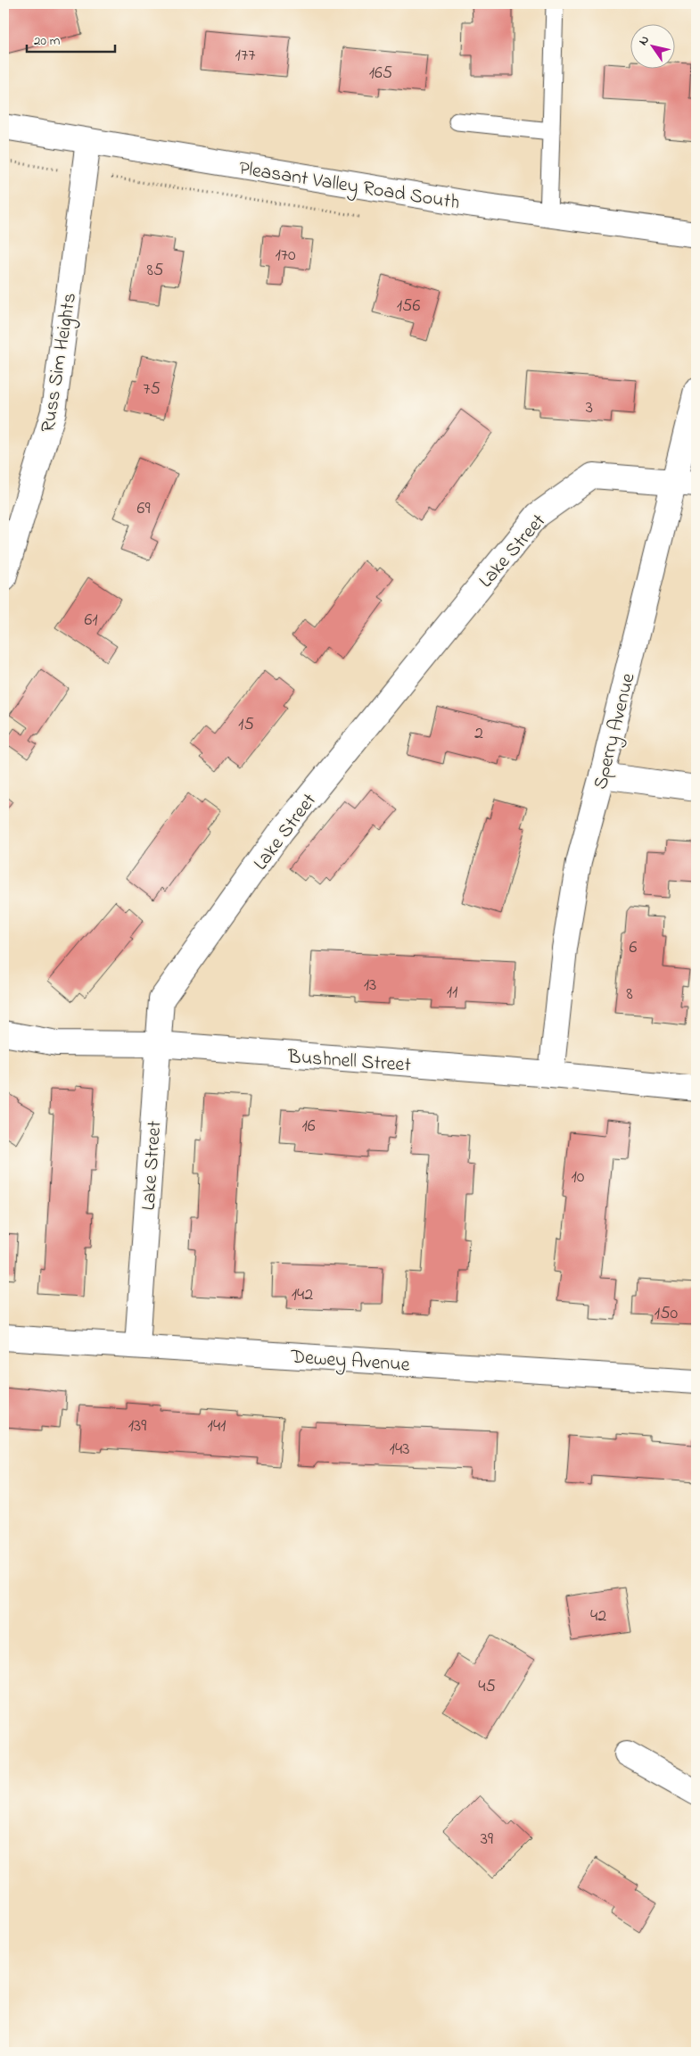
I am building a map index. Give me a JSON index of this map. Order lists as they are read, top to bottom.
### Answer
{
  "streets": {
    "street": [
      "Pleasant Valley Road South",
      "Russ Sim Heights",
      "Lake Street",
      "Sperry Avenue",
      "Bushnell Street",
      "Dewey Avenue"
    ]
  },
  "crossings": [
    ["Pleasant Valley Road South", "Russ Sim Heights"],
    ["Lake Street", "Sperry Avenue"],
    ["Lake Street", "Bushnell Street"],
    ["Lake Street", "Dewey Avenue"],
    ["Sperry Avenue", "Bushnell Street"]
  ],
  "house_numbers": [
    "177",
    "165",
    "170",
    "85",
    "156",
    "75",
    "3",
    "69",
    "61",
    "15",
    "2",
    "6",
    "13",
    "11",
    "8",
    "16",
    "10",
    "142",
    "150",
    "139",
    "141",
    "143",
    "42",
    "45",
    "39"
  ],
  "scale_bar": "20 m",
  "north": "top left"
}
